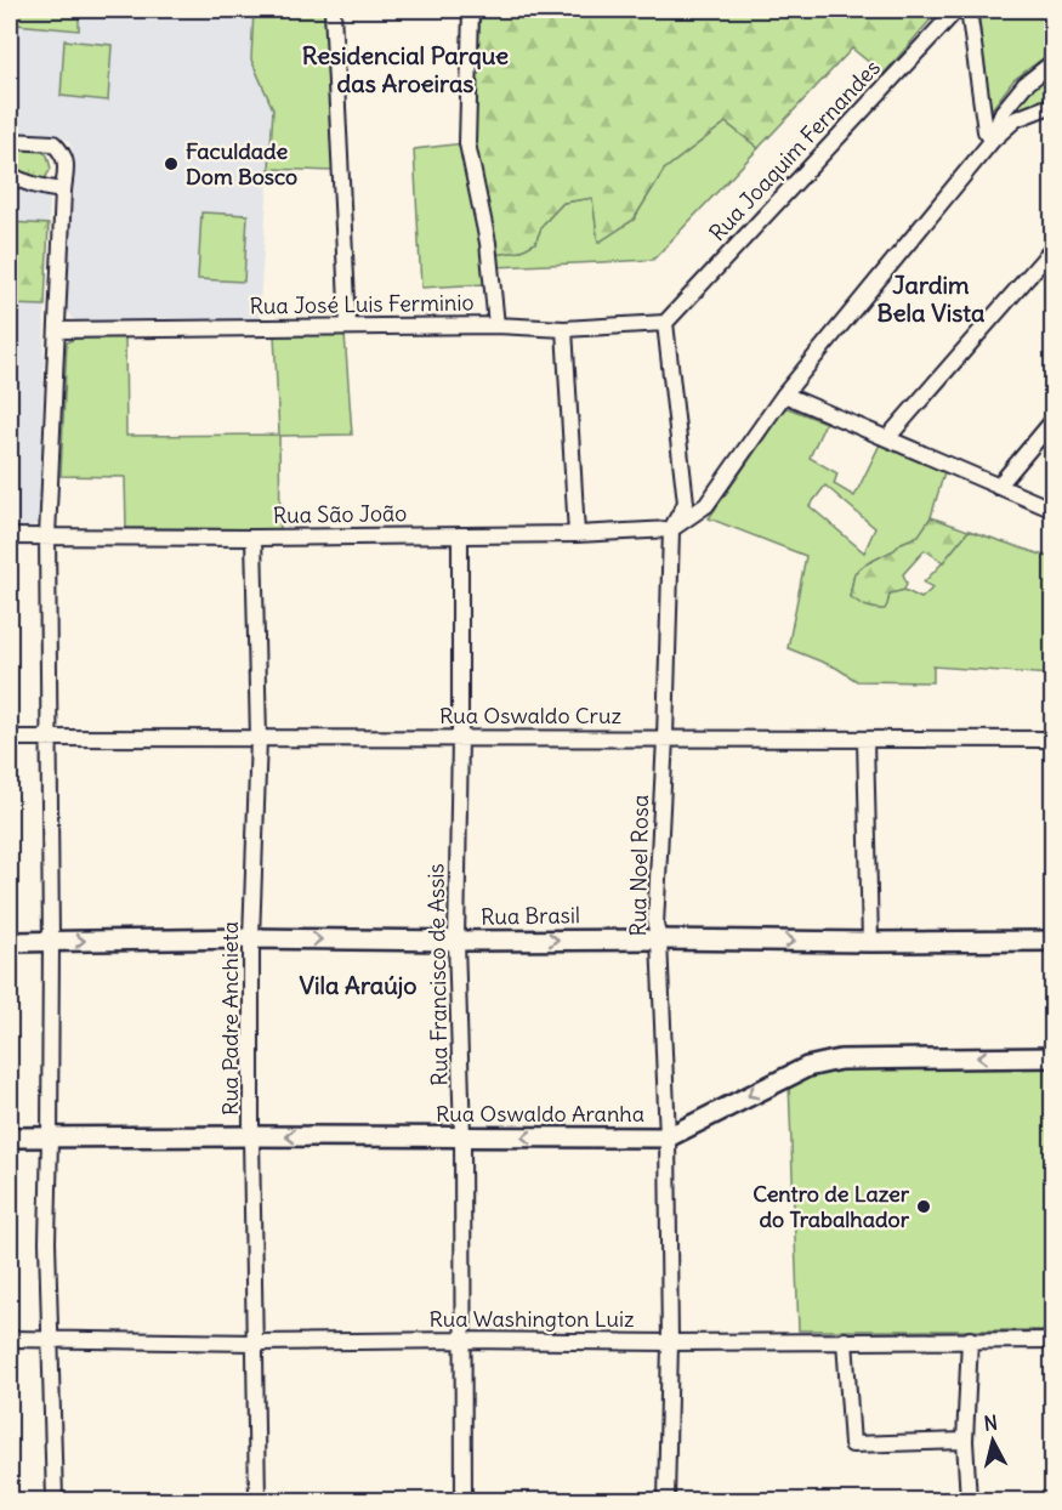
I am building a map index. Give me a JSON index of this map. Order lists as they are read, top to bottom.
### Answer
{
  "streets": {
    "street": [
      "Rua Joaquim Fernandes",
      "Rua José Luis Ferminio",
      "Rua São João",
      "Rua Oswaldo Cruz",
      "Rua Noel Rosa",
      "Rua Brasil",
      "Rua Francisco de Assis",
      "Rua Padre Anchieta",
      "Rua Oswaldo Aranha",
      "Rua Washington Luiz"
    ]
  },
  "crossings": [
    ["Rua Joaquim Fernandes", "Rua José Luis Ferminio"],
    ["Rua Joaquim Fernandes", "Rua Noel Rosa"],
    ["Rua José Luis Ferminio", "Rua Noel Rosa"],
    ["Rua São João", "Rua Noel Rosa"],
    ["Rua São João", "Rua Francisco de Assis"],
    ["Rua São João", "Rua Padre Anchieta"],
    ["Rua Oswaldo Cruz", "Rua Noel Rosa"],
    ["Rua Oswaldo Cruz", "Rua Francisco de Assis"],
    ["Rua Oswaldo Cruz", "Rua Padre Anchieta"],
    ["Rua Noel Rosa", "Rua Brasil"],
    ["Rua Noel Rosa", "Rua Oswaldo Aranha"],
    ["Rua Noel Rosa", "Rua Washington Luiz"],
    ["Rua Brasil", "Rua Francisco de Assis"],
    ["Rua Brasil", "Rua Padre Anchieta"],
    ["Rua Francisco de Assis", "Rua Oswaldo Aranha"],
    ["Rua Francisco de Assis", "Rua Washington Luiz"],
    ["Rua Padre Anchieta", "Rua Oswaldo Aranha"],
    ["Rua Padre Anchieta", "Rua Washington Luiz"]
  ],
  "one_way": ["Rua Brasil", "Rua Oswaldo Aranha"],
  "districts": ["Residencial Parque das Aroeiras", "Jardim Bela Vista", "Vila Araújo"],
  "places": ["Faculdade Dom Bosco", "Centro de Lazer do Trabalhador"],
  "north": "top"
}
